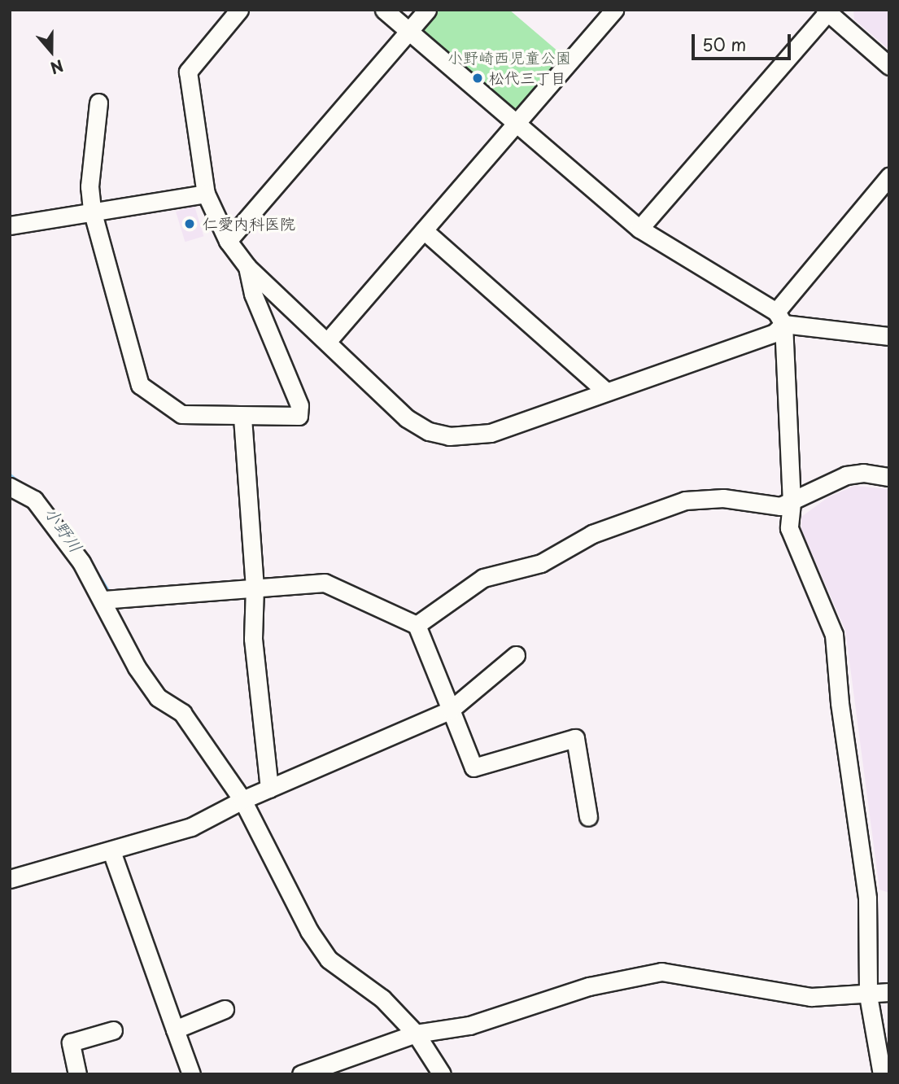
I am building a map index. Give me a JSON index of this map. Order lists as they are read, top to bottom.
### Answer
{
  "water": ["小野川"],
  "parks": ["小野崎西児童公園"],
  "places": ["松代三丁目", "仁愛内科医院"],
  "scale_bar": "50 m",
  "north": "bottom"
}
